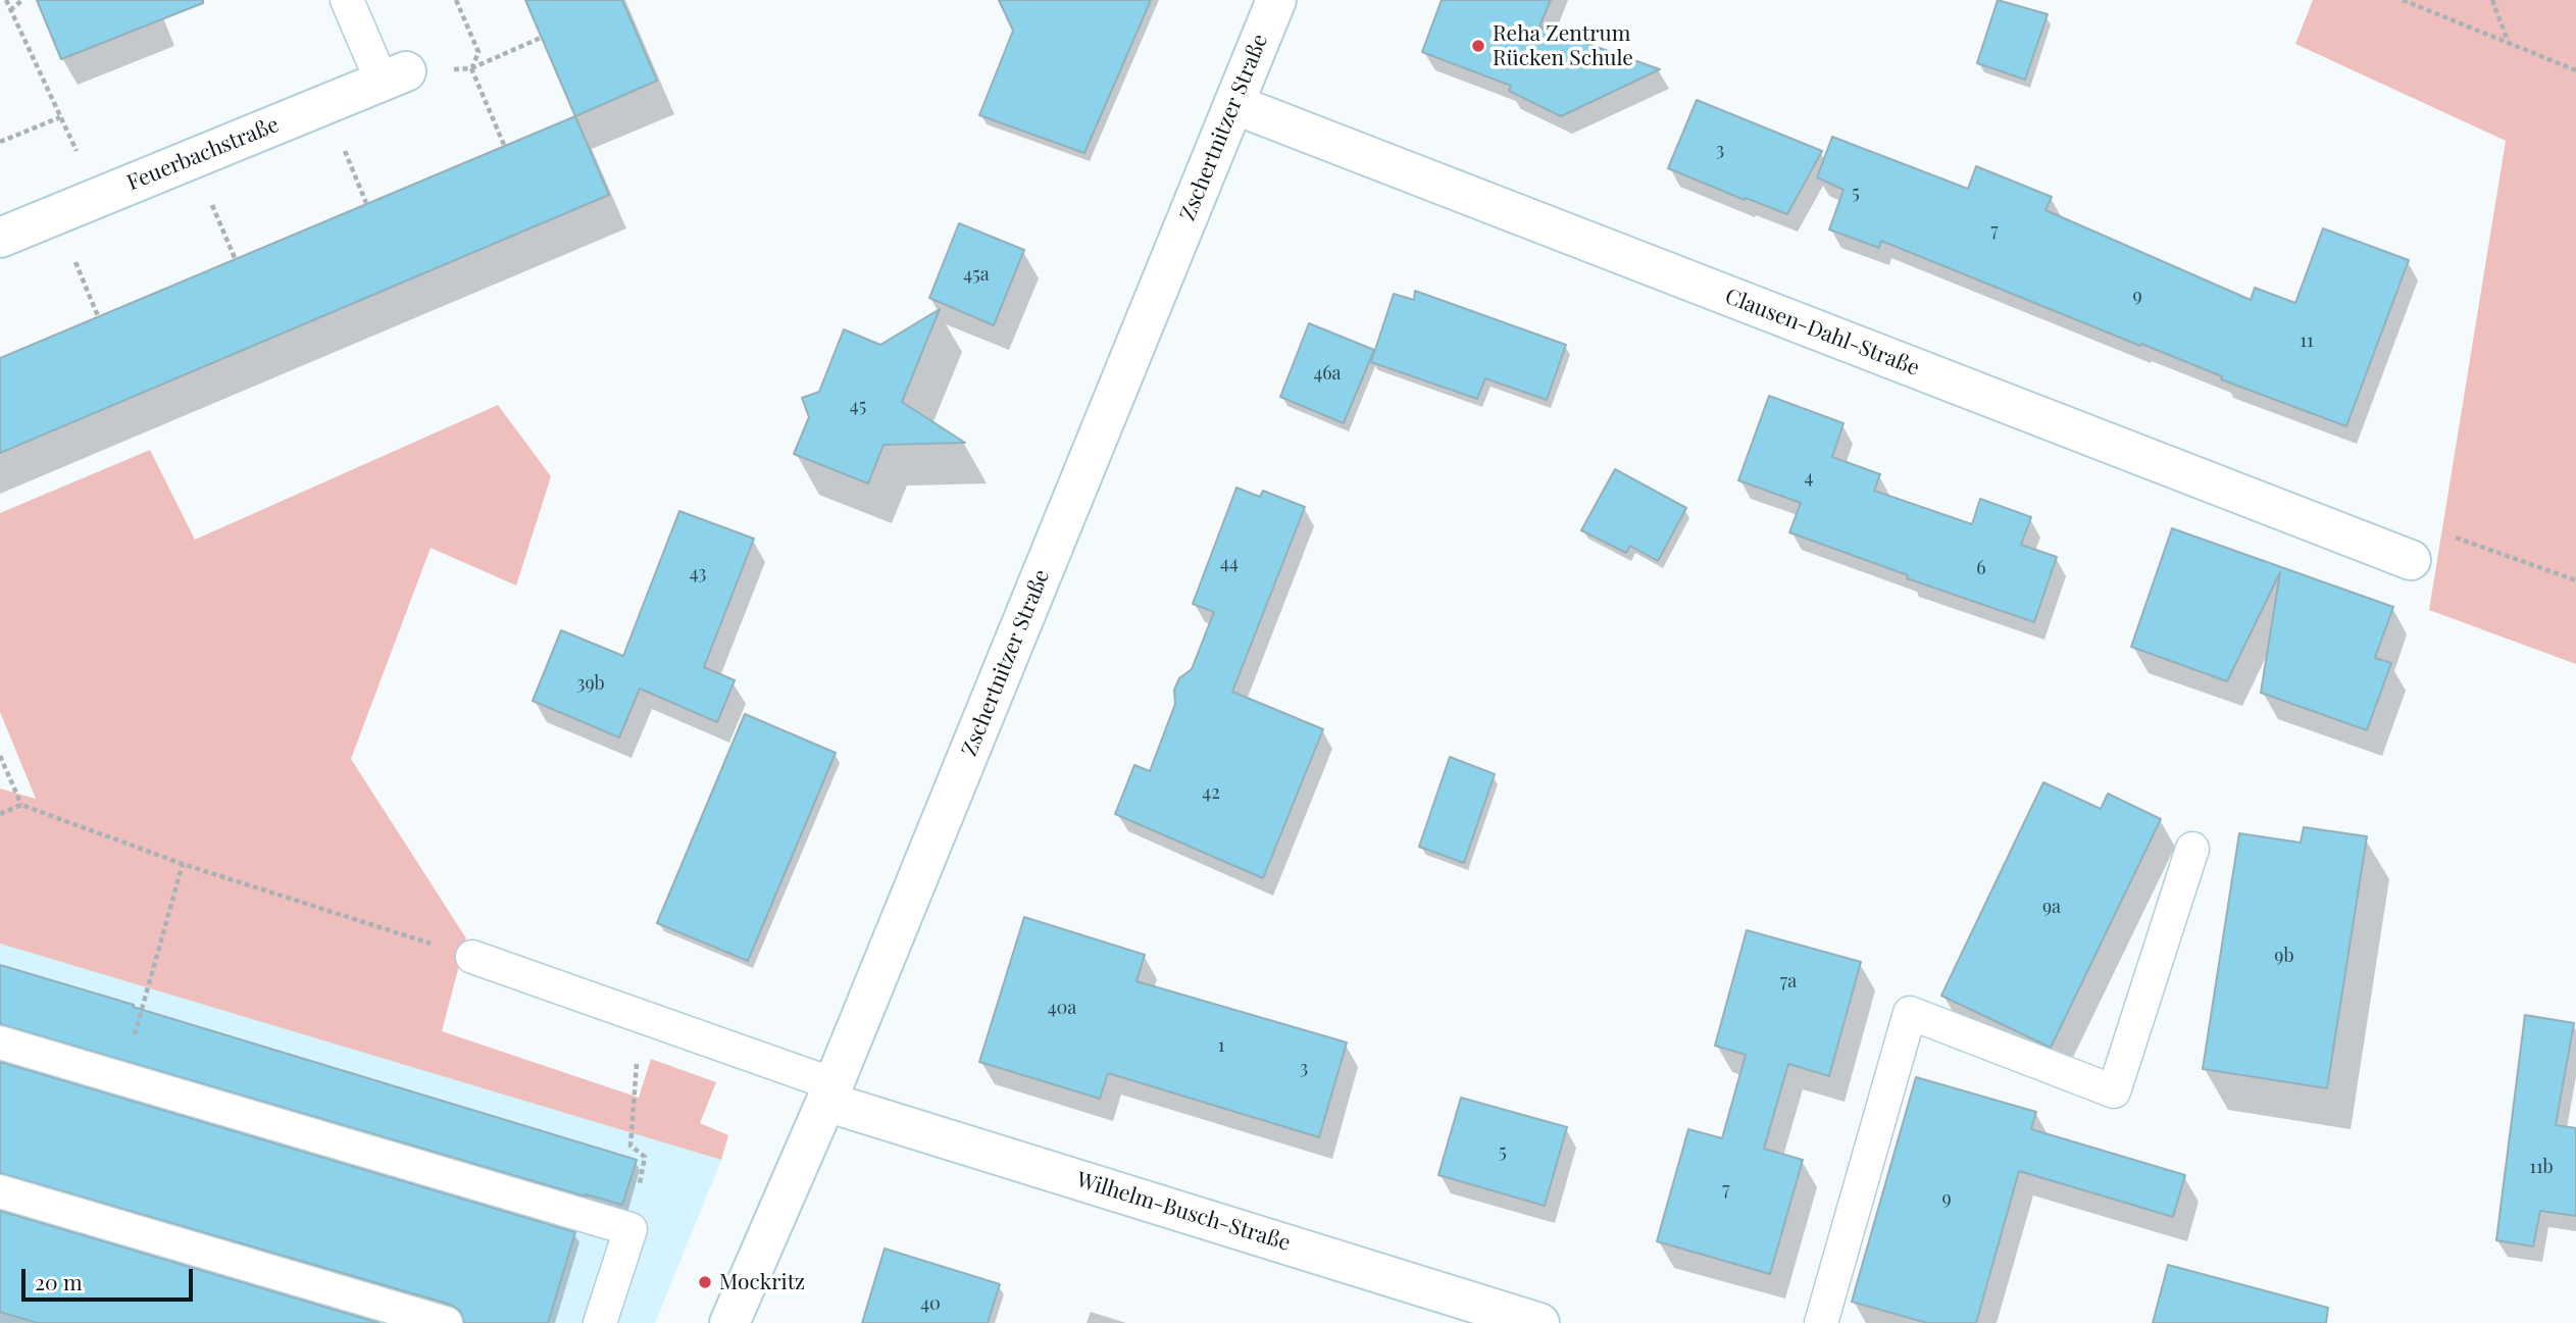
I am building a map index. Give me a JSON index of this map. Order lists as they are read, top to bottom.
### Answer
{
  "streets": {
    "street": [
      "Zschertnitzer Straße",
      "Feuerbachstraße",
      "Clausen-Dahl-Straße",
      "Wilhelm-Busch-Straße"
    ]
  },
  "crossings": [
    ["Zschertnitzer Straße", "Clausen-Dahl-Straße"],
    ["Zschertnitzer Straße", "Wilhelm-Busch-Straße"]
  ],
  "places": ["Reha Zentrum Rücken Schule", "Mockritz"],
  "house_numbers": [
    "3",
    "5",
    "7",
    "45a",
    "9",
    "11",
    "46a",
    "45",
    "4",
    "44",
    "6",
    "43",
    "39b",
    "42",
    "9a",
    "9b",
    "7a",
    "40a",
    "1",
    "3",
    "5",
    "11b",
    "7",
    "9",
    "40"
  ],
  "scale_bar": "20 m"
}
